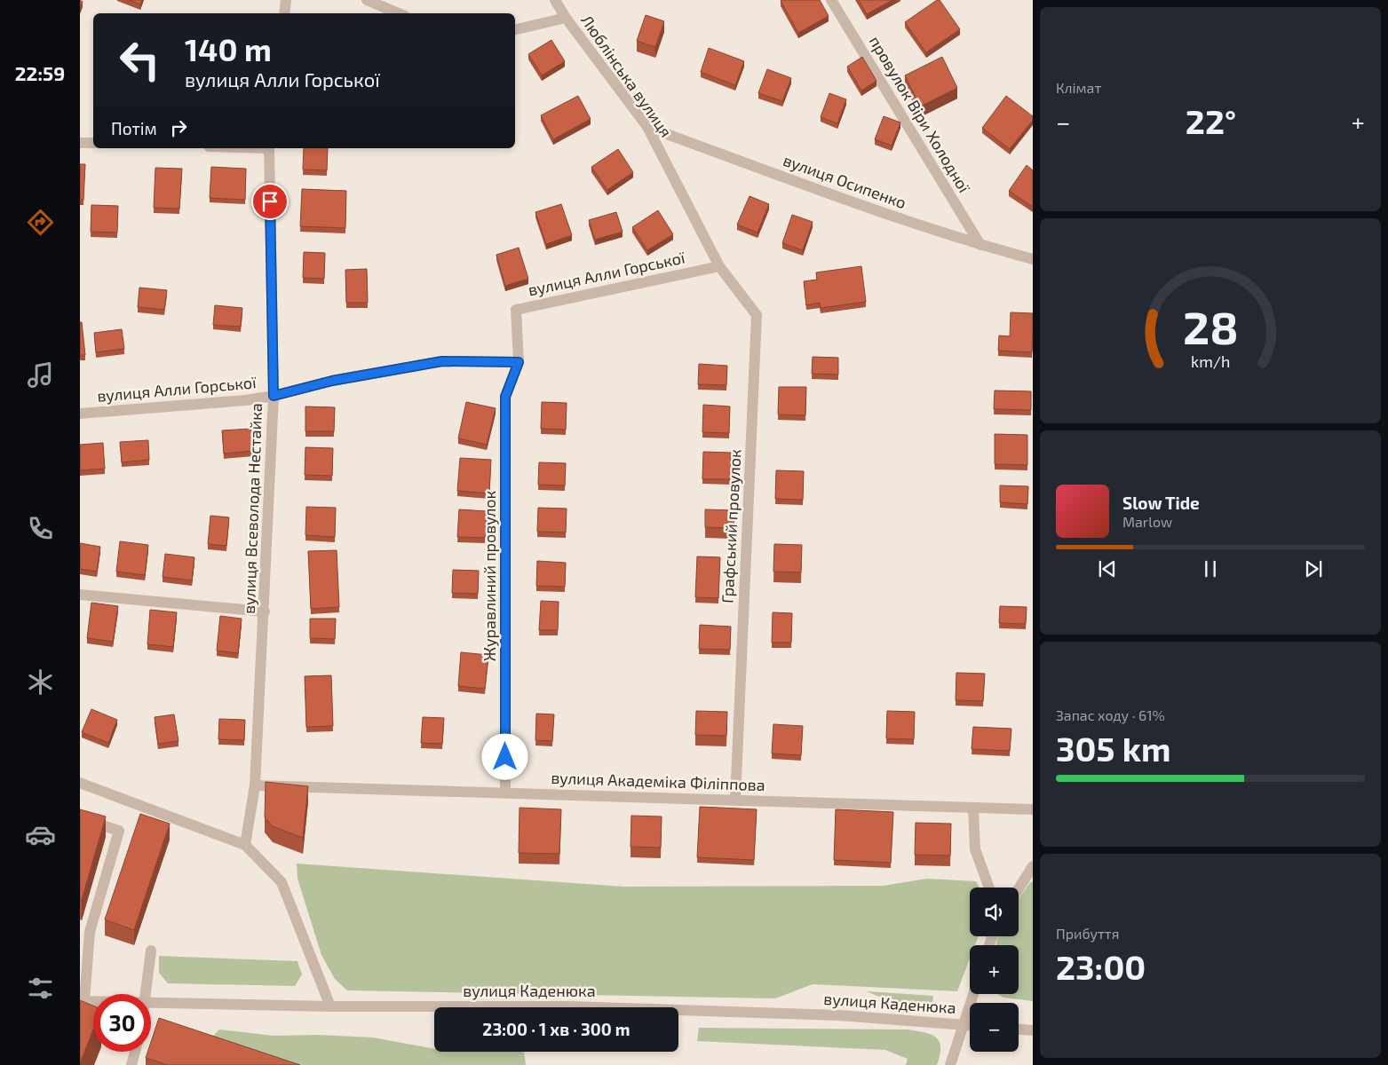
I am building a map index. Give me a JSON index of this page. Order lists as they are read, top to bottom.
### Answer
{
  "streets": {
    "street": [
      "Люблінська вулиця",
      "провулок Віри Холодної",
      "вулиця Осипенко",
      "вулиця Алли Горської",
      "вулиця Всеволода Нестайка",
      "Графський провулок",
      "Журавлиний провулок",
      "вулиця Академіка Філіппова",
      "вулиця Каденюка"
    ]
  },
  "crossings": [
    ["Люблінська вулиця", "вулиця Осипенко"],
    ["Люблінська вулиця", "вулиця Алли Горської"],
    ["Люблінська вулиця", "Графський провулок"],
    ["провулок Віри Холодної", "вулиця Осипенко"],
    ["вулиця Алли Горської", "вулиця Всеволода Нестайка"],
    ["вулиця Алли Горської", "Графський провулок"],
    ["вулиця Алли Горської", "Журавлиний провулок"],
    ["вулиця Всеволода Нестайка", "вулиця Академіка Філіппова"],
    ["Графський провулок", "вулиця Академіка Філіппова"],
    ["Журавлиний провулок", "вулиця Академіка Філіппова"]
  ],
  "page": {
    "tabs": "22:59",
    "tile": [
      "Клімат",
      ["Запас ходу · 61%", "305 km"],
      ["Прибуття", "23:00"]
    ],
    "turn": ["140 m", "вулиця Алли Горської"],
    "heat": ["−", "22°", "+"],
    "then": "Потім",
    "song": ["Slow Tide", "Marlow"],
    "map_buttons": ["+", "−"],
    "limit": "30",
    "trip": "23:00 · 1 хв · 300 m",
    "gauge": ["28", "km/h"]
  }
}
